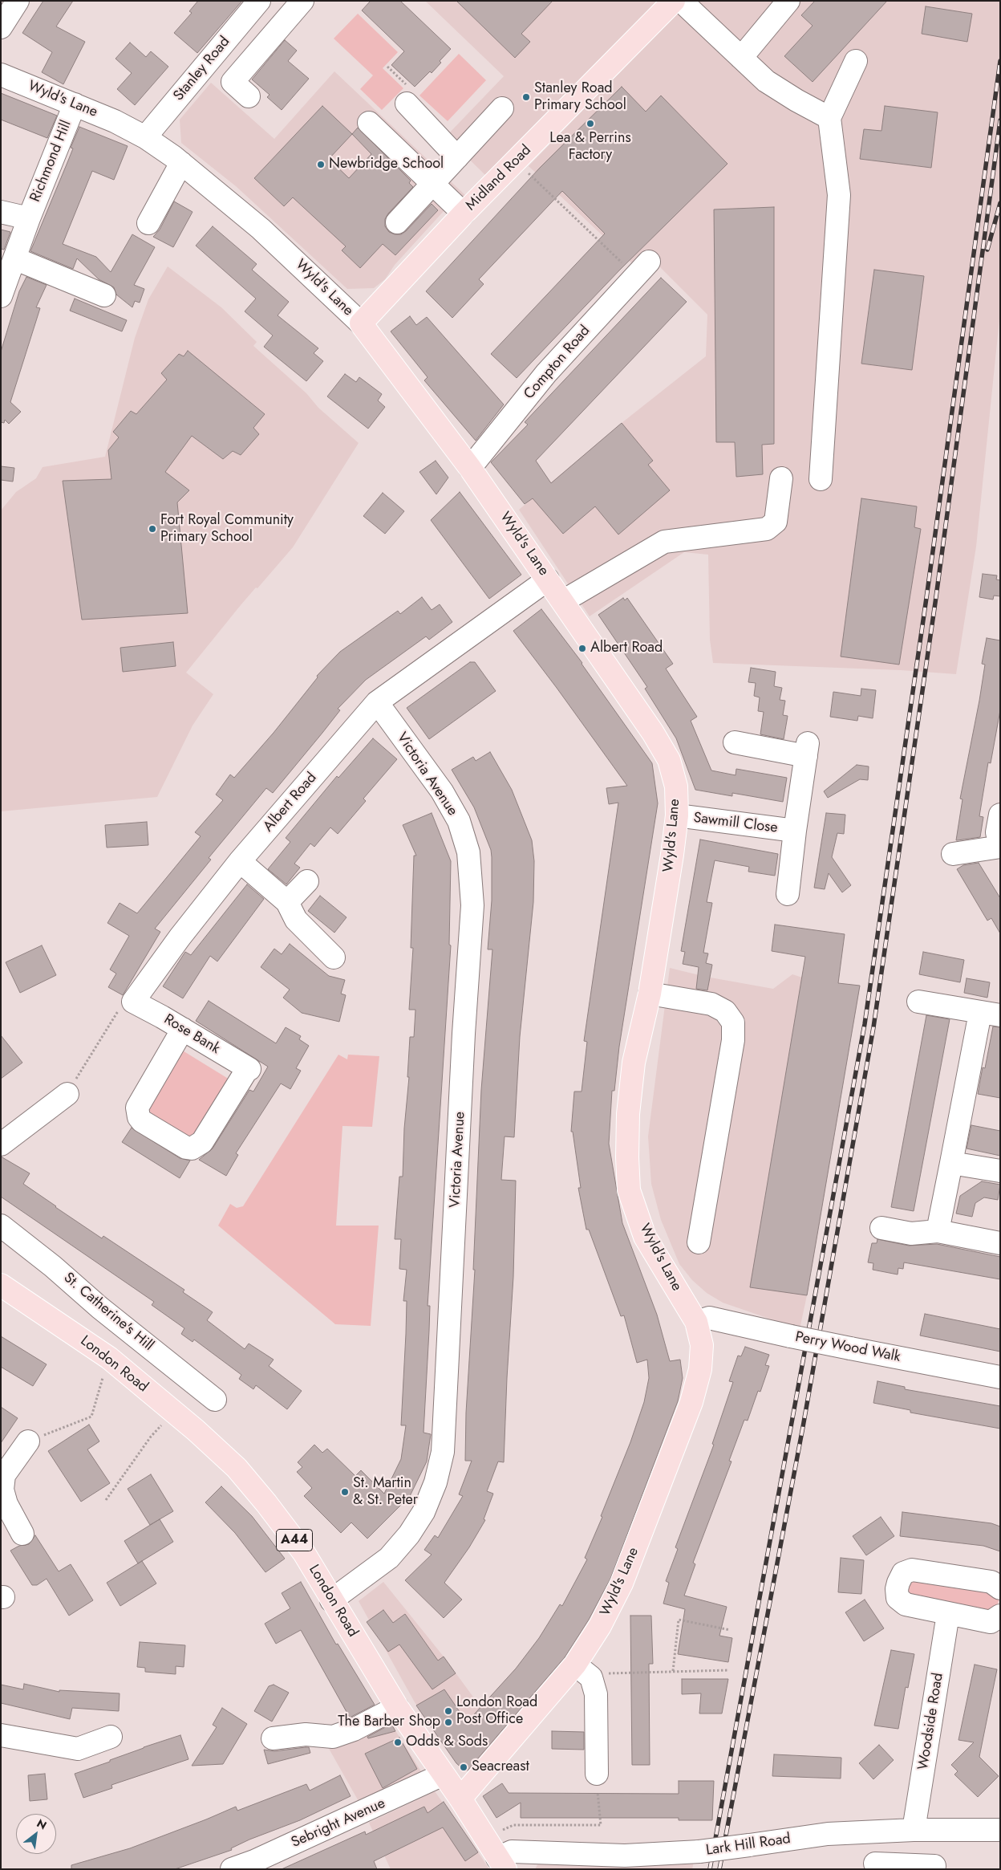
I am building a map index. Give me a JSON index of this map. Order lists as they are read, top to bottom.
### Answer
{
  "streets": {
    "main road": [
      "Wyld's Lane",
      "Midland Road",
      "London Road",
      "A44"
    ],
    "street": [
      "Stanley Road",
      "Richmond Hill",
      "Compton Road",
      "Victoria Avenue",
      "Albert Road",
      "Sawmill Close",
      "Rose Bank",
      "St. Catherine's Hill",
      "Perry Wood Walk",
      "Woodside Road",
      "Sebright Avenue",
      "Lark Hill Road"
    ]
  },
  "crossings": [
    ["Stanley Road", "Wyld's Lane"],
    ["Wyld's Lane", "Richmond Hill"],
    ["Wyld's Lane", "Midland Road"],
    ["Wyld's Lane", "Compton Road"],
    ["Wyld's Lane", "Albert Road"],
    ["Wyld's Lane", "Sawmill Close"],
    ["Wyld's Lane", "Perry Wood Walk"],
    ["Wyld's Lane", "London Road"],
    ["Victoria Avenue", "Albert Road"],
    ["Victoria Avenue", "London Road"],
    ["Albert Road", "Rose Bank"],
    ["London Road", "Sebright Avenue"],
    ["London Road", "Lark Hill Road"],
    ["Woodside Road", "Lark Hill Road"]
  ],
  "places": [
    "Stanley Road Primary School",
    "Lea & Perrins Factory",
    "Newbridge School",
    "Fort Royal Community Primary School",
    "Albert Road",
    "St. Martin & St. Peter",
    "London Road Post Office",
    "The Barber Shop",
    "Odds & Sods",
    "Seacreast"
  ],
  "north": "top right"
}
